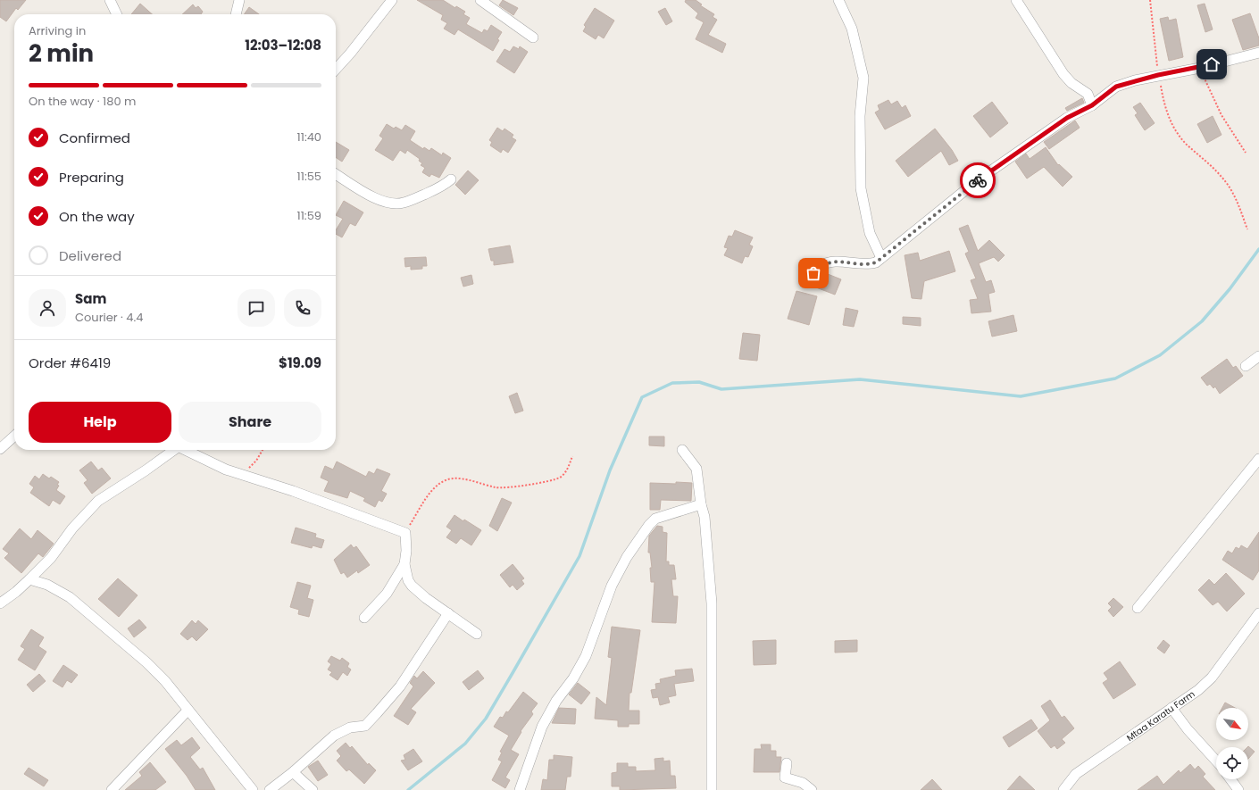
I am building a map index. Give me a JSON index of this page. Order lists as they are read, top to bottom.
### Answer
{
  "streets": {
    "street": ["Mtaa Karatu Farm"]
  },
  "north": "bottom right",
  "page": {
    "heading": ["2 min", "Arriving in", "12:03–12:08"],
    "panel": [
      "Sam",
      "Courier · 4.4",
      "Order #6419",
      "$19.09"
    ],
    "bar": "On the way · 180 m",
    "list": [
      ["Confirmed", "11:40"],
      ["Preparing", "11:55"],
      ["On the way", "11:59"],
      "Delivered"
    ],
    "buttons": ["Help", "Share"]
  }
}
